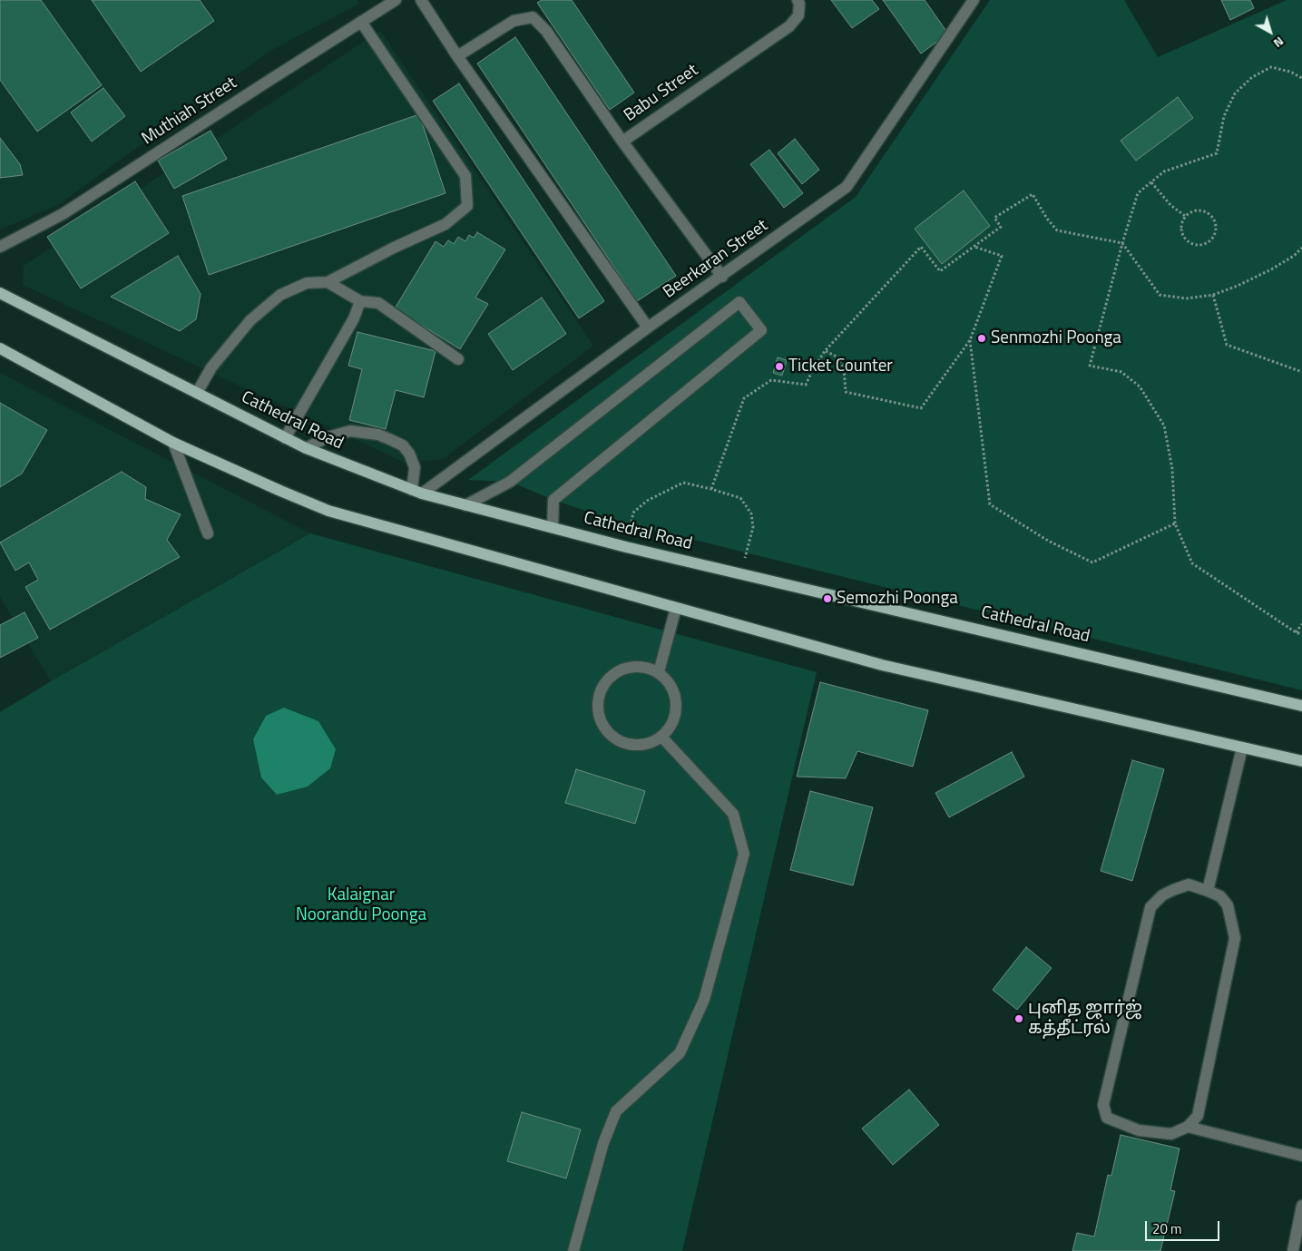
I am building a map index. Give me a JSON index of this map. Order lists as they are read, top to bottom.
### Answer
{
  "streets": {
    "main road": ["Cathedral Road"],
    "street": ["Babu Street", "Muthiah Street", "Beerkaran Street"]
  },
  "crossings": [
    ["Babu Street", "Beerkaran Street"],
    ["Beerkaran Street", "Cathedral Road"]
  ],
  "parks": ["Kalaignar Noorandu Poonga"],
  "places": [
    "Senmozhi Poonga",
    "Ticket Counter",
    "Semozhi Poonga",
    "புனித ஜார்ஜ் கத்தீட்ரல்"
  ],
  "scale_bar": "20 m",
  "north": "bottom right"
}
